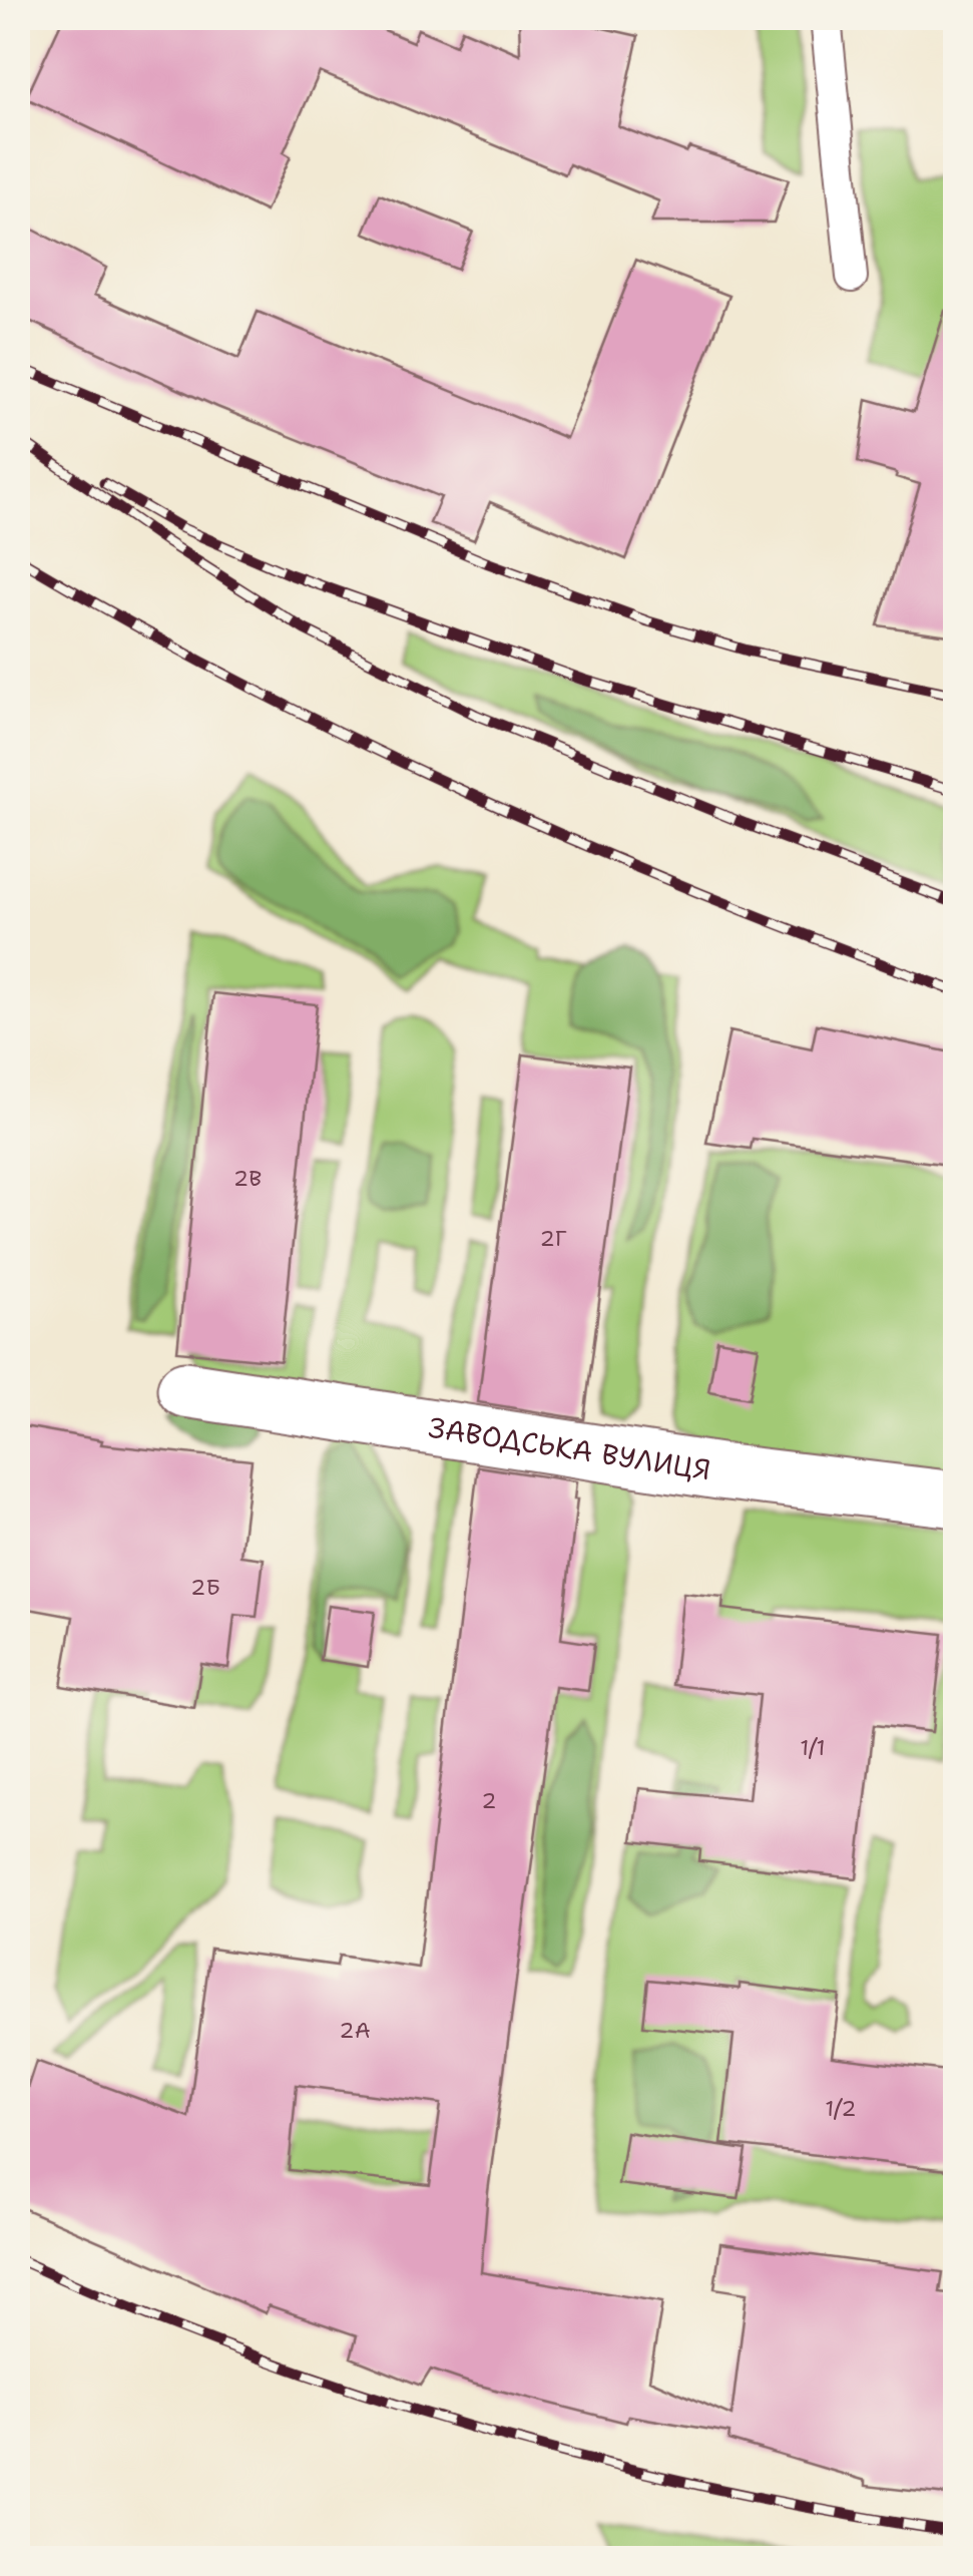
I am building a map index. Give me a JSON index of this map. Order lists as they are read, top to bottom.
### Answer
{
  "streets": {
    "street": ["ЗАВОДСЬКА ВУЛИЦЯ"]
  },
  "house_numbers": [
    "2В",
    "2Г",
    "2Б",
    "1/1",
    "2",
    "2А",
    "1/2"
  ]
}
